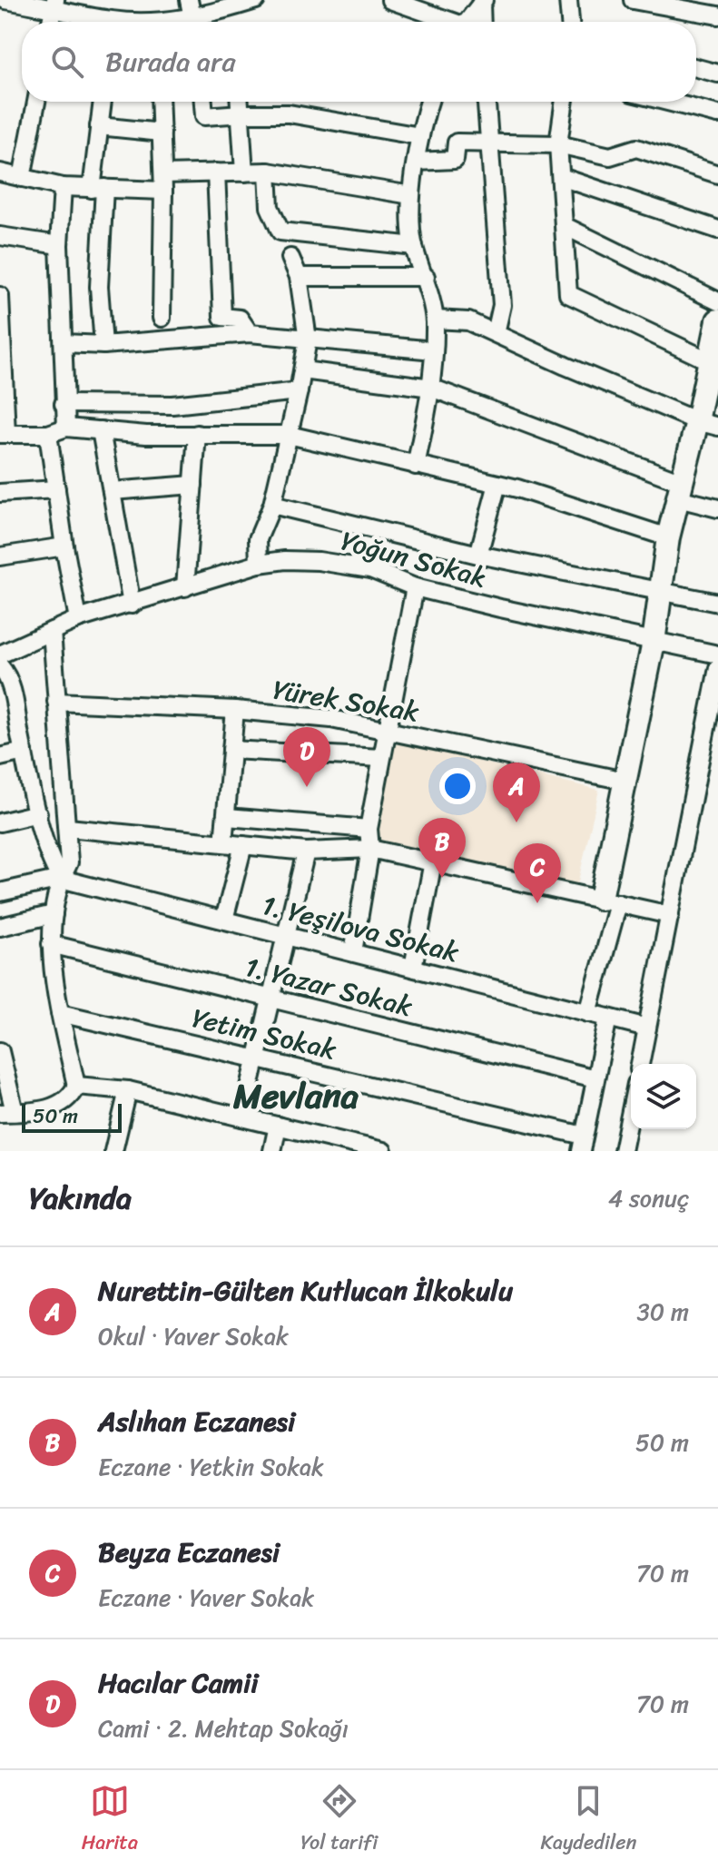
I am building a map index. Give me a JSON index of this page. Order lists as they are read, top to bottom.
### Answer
{
  "streets": {
    "street": [
      "Yoğun Sokak",
      "Yürek Sokak",
      "1. Yeşilova Sokak",
      "1. Yazar Sokak",
      "Yetim Sokak"
    ]
  },
  "districts": ["Mevlana"],
  "scale_bar": "50 m",
  "page": {
    "search": "Burada ara",
    "pins": [
      "D",
      "A",
      "B",
      "C"
    ],
    "scale": "50 m",
    "heading": ["Yakında", "4 sonuç"],
    "list": [
      {
        "mark": "A",
        "name": "Nurettin-Gülten Kutlucan İlkokulu",
        "note": "Okul · Yaver Sokak",
        "value": "30 m"
      },
      {
        "mark": "B",
        "name": "Aslıhan Eczanesi",
        "note": "Eczane · Yetkin Sokak",
        "value": "50 m"
      },
      {
        "mark": "C",
        "name": "Beyza Eczanesi",
        "note": "Eczane · Yaver Sokak",
        "value": "70 m"
      },
      {
        "mark": "D",
        "name": "Hacılar Camii",
        "note": "Cami · 2. Mehtap Sokağı",
        "value": "70 m"
      }
    ],
    "nav": ["Harita", "Yol tarifi", "Kaydedilen"]
  }
}
